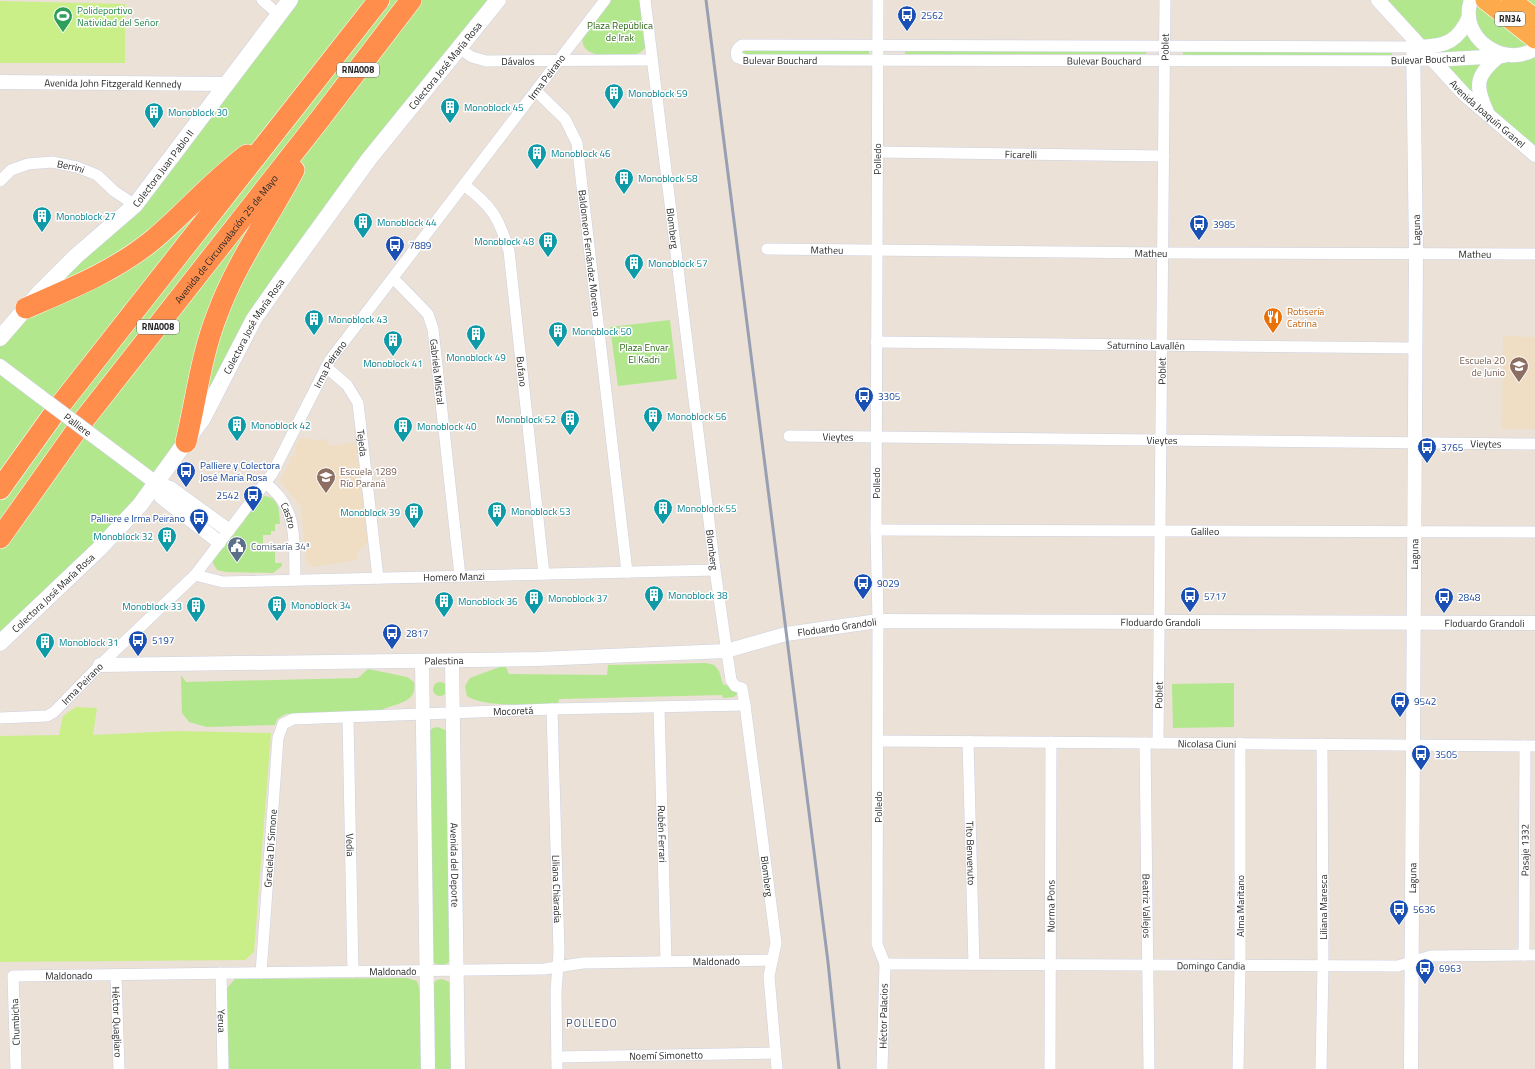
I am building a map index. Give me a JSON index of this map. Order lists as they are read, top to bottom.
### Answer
{
  "streets": {
    "highway": ["RN34", "RNA008", "Avenida de Circunvalación 25 de Mayo"],
    "main road": ["Colectora José María Rosa", "Colectora Juan Pablo II"],
    "street": [
      "Poblet",
      "Bulevar Bouchard",
      "Dávalos",
      "Irma Peirano",
      "Avenida John Fitzgerald Kennedy",
      "Avenida Joaquín Granel",
      "Ficarelli",
      "Polledo",
      "Berrini",
      "Blomberg",
      "Laguna",
      "Matheu",
      "Baldomero Fernández Moreno",
      "Saturnino Lavallén",
      "Gabriela Mistral",
      "Bufano",
      "Palliere",
      "Vieytes",
      "Tejeda",
      "Castro",
      "Galileo",
      "Homero Manzi",
      "Floduardo Grandoli",
      "Palestina",
      "Mocoretá",
      "Nicolasa Ciuni",
      "Rubén Ferrari",
      "Vedia",
      "Graciela Di Simone",
      "Pasaje 1332",
      "Tito Benvenuto",
      "Avenida del Deporte",
      "Liliana Chiaradia",
      "Norma Pons",
      "Beatriz Vallejos",
      "Alma Maritano",
      "Liliana Maresca",
      "Maldonado",
      "Domingo Candia",
      "Héctor Palacios",
      "Yerua",
      "Chumbicha",
      "Héctor Quagliaro",
      "Noemí Simonetto"
    ]
  },
  "crossings": [
    ["Poblet", "Bulevar Bouchard"],
    ["Poblet", "Ficarelli"],
    ["Poblet", "Matheu"],
    ["Poblet", "Saturnino Lavallén"],
    ["Poblet", "Vieytes"],
    ["Poblet", "Galileo"],
    ["Poblet", "Floduardo Grandoli"],
    ["Poblet", "Nicolasa Ciuni"],
    ["Bulevar Bouchard", "Avenida Joaquín Granel"],
    ["Bulevar Bouchard", "Polledo"],
    ["Bulevar Bouchard", "Laguna"],
    ["Dávalos", "Colectora José María Rosa"],
    ["Dávalos", "Irma Peirano"],
    ["Dávalos", "Blomberg"],
    ["Colectora José María Rosa", "Palliere"],
    ["RNA008", "Colectora Juan Pablo II"],
    ["Irma Peirano", "Baldomero Fernández Moreno"],
    ["Irma Peirano", "Gabriela Mistral"],
    ["Irma Peirano", "Bufano"],
    ["Irma Peirano", "Palliere"],
    ["Irma Peirano", "Tejeda"],
    ["Irma Peirano", "Castro"],
    ["Irma Peirano", "Homero Manzi"],
    ["Irma Peirano", "Palestina"],
    ["Avenida John Fitzgerald Kennedy", "Colectora Juan Pablo II"],
    ["Avenida Joaquín Granel", "Laguna"],
    ["Ficarelli", "Polledo"],
    ["Polledo", "Matheu"],
    ["Polledo", "Saturnino Lavallén"],
    ["Polledo", "Vieytes"],
    ["Polledo", "Galileo"],
    ["Polledo", "Floduardo Grandoli"],
    ["Polledo", "Nicolasa Ciuni"],
    ["Polledo", "Domingo Candia"],
    ["Polledo", "Héctor Palacios"],
    ["Berrini", "Colectora Juan Pablo II"],
    ["Blomberg", "Homero Manzi"],
    ["Blomberg", "Palestina"],
    ["Blomberg", "Mocoretá"],
    ["Blomberg", "Maldonado"],
    ["Blomberg", "Noemí Simonetto"],
    ["Laguna", "Matheu"],
    ["Laguna", "Saturnino Lavallén"],
    ["Laguna", "Vieytes"],
    ["Laguna", "Galileo"],
    ["Laguna", "Floduardo Grandoli"],
    ["Laguna", "Nicolasa Ciuni"],
    ["Laguna", "Domingo Candia"],
    ["Baldomero Fernández Moreno", "Homero Manzi"],
    ["Gabriela Mistral", "Homero Manzi"],
    ["Bufano", "Homero Manzi"],
    ["Tejeda", "Homero Manzi"],
    ["Castro", "Homero Manzi"],
    ["Floduardo Grandoli", "Palestina"],
    ["Palestina", "Avenida del Deporte"],
    ["Mocoretá", "Rubén Ferrari"],
    ["Mocoretá", "Vedia"],
    ["Mocoretá", "Graciela Di Simone"],
    ["Mocoretá", "Avenida del Deporte"],
    ["Mocoretá", "Liliana Chiaradia"],
    ["Nicolasa Ciuni", "Pasaje 1332"],
    ["Nicolasa Ciuni", "Tito Benvenuto"],
    ["Nicolasa Ciuni", "Norma Pons"],
    ["Nicolasa Ciuni", "Beatriz Vallejos"],
    ["Nicolasa Ciuni", "Alma Maritano"],
    ["Nicolasa Ciuni", "Liliana Maresca"],
    ["Rubén Ferrari", "Maldonado"],
    ["Vedia", "Maldonado"],
    ["Graciela Di Simone", "Maldonado"],
    ["Pasaje 1332", "Domingo Candia"],
    ["Tito Benvenuto", "Domingo Candia"],
    ["Avenida del Deporte", "Maldonado"],
    ["Liliana Chiaradia", "Maldonado"],
    ["Liliana Chiaradia", "Noemí Simonetto"],
    ["Norma Pons", "Domingo Candia"],
    ["Beatriz Vallejos", "Domingo Candia"],
    ["Alma Maritano", "Domingo Candia"],
    ["Liliana Maresca", "Domingo Candia"],
    ["Maldonado", "Yerua"],
    ["Maldonado", "Chumbicha"],
    ["Maldonado", "Héctor Quagliaro"],
    ["Domingo Candia", "Héctor Palacios"]
  ],
  "districts": ["POLLEDO"],
  "parks": ["Plaza República de Irak", "Plaza Envar El Kadri"],
  "places": {
    "bus stop": [
      "2562",
      "3985",
      "7889",
      "3305",
      "3765",
      "Palliere y Colectora José María Rosa",
      "2542",
      "Palliere e Irma Peirano",
      "9029",
      "5717",
      "2848",
      "2817",
      "5197",
      "9542",
      "3505",
      "5636",
      "6963"
    ],
    "sports": ["Polideportivo Natividad del Señor"],
    "building": [
      "Monoblock 59",
      "Monoblock 45",
      "Monoblock 30",
      "Monoblock 46",
      "Monoblock 58",
      "Monoblock 27",
      "Monoblock 44",
      "Monoblock 48",
      "Monoblock 57",
      "Monoblock 43",
      "Monoblock 50",
      "Monoblock 49",
      "Monoblock 41",
      "Monoblock 56",
      "Monoblock 52",
      "Monoblock 42",
      "Monoblock 40",
      "Monoblock 55",
      "Monoblock 53",
      "Monoblock 39",
      "Monoblock 32",
      "Monoblock 38",
      "Monoblock 37",
      "Monoblock 36",
      "Monoblock 34",
      "Monoblock 33",
      "Monoblock 31"
    ],
    "restaurant": ["Rotisería Catrina"],
    "school or university": ["Escuela 20 de Junio", "Escuela 1289 Río Paraná"],
    "public building": ["Comisaría 34ª"]
  }
}
